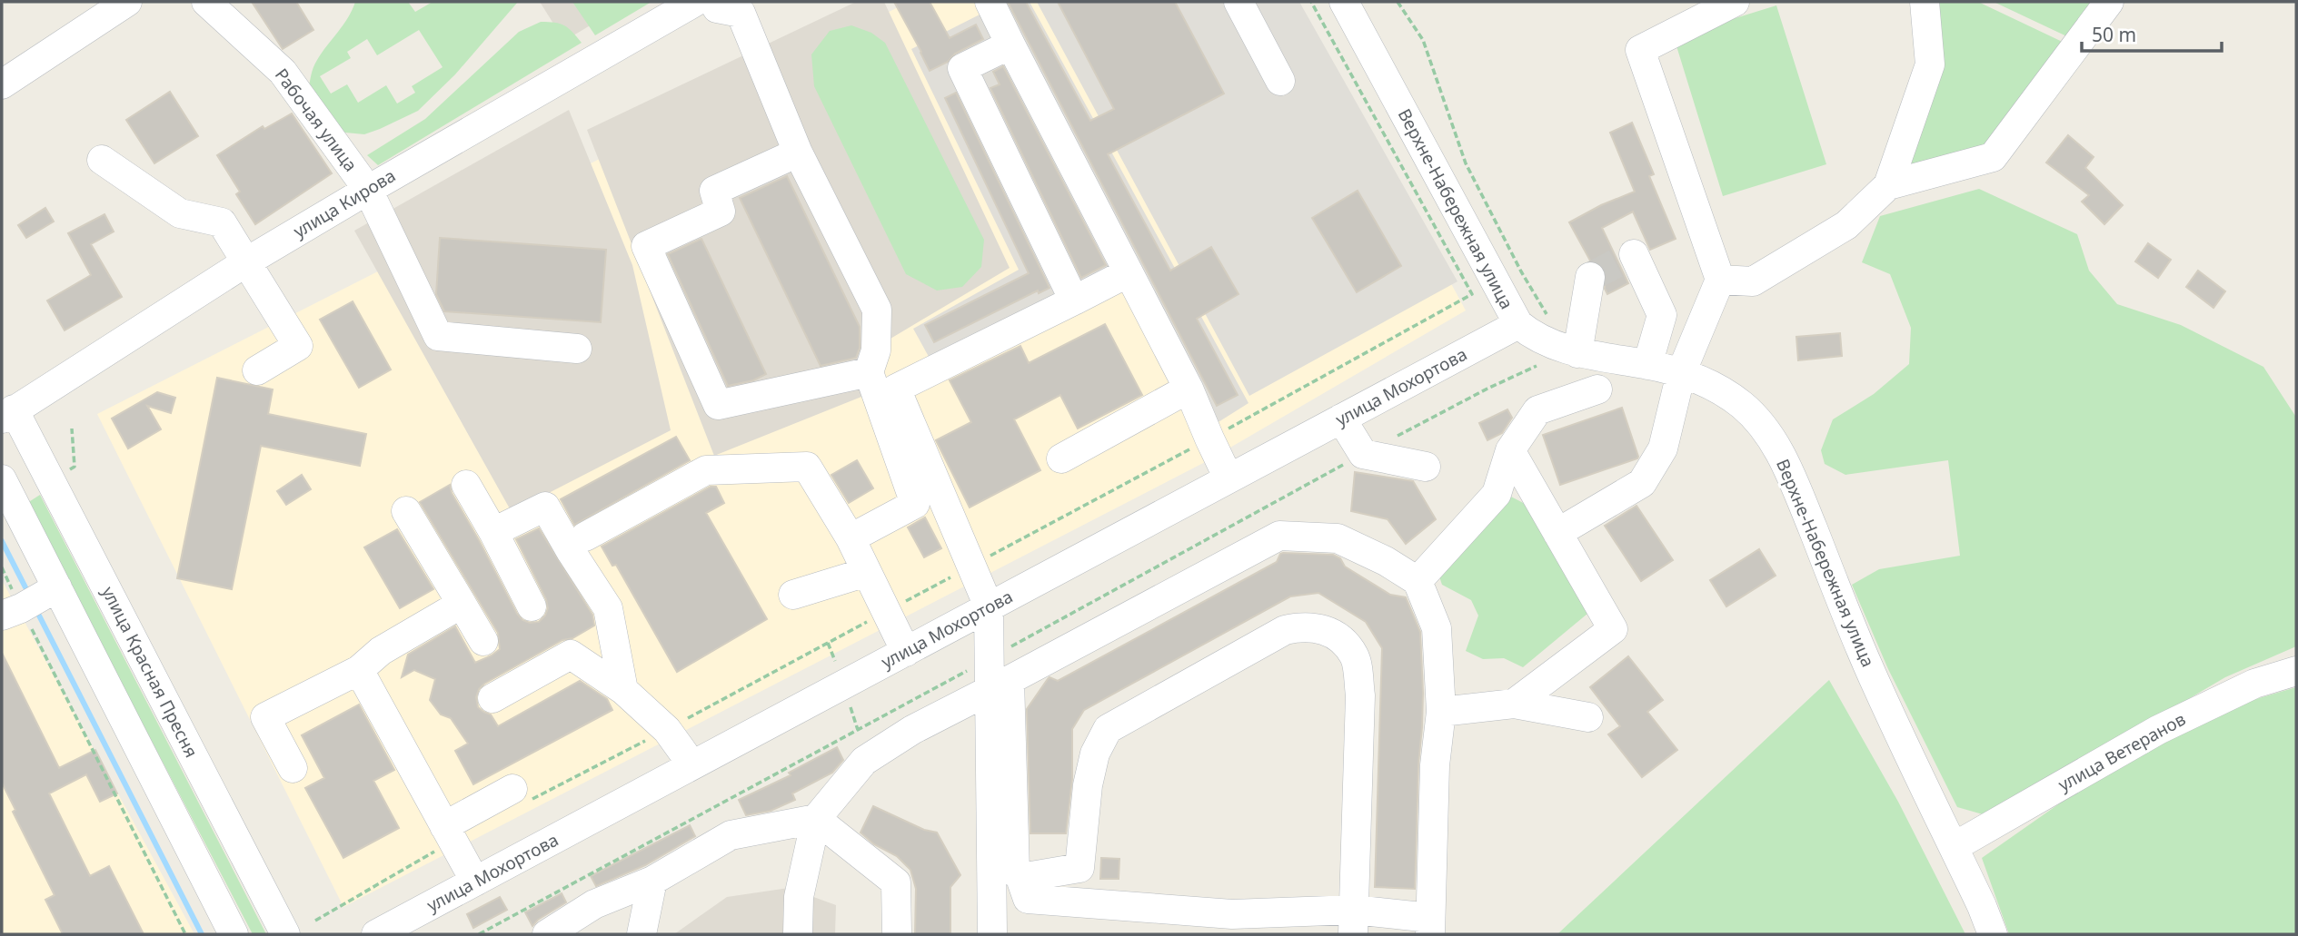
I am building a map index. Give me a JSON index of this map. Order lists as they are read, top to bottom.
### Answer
{
  "streets": {
    "street": [
      "Рабочая улица",
      "улица Кирова",
      "Верхне-Набережная улица",
      "улица Мохортова",
      "улица Красная Пресня",
      "улица Ветеранов"
    ]
  },
  "crossings": [
    ["Рабочая улица", "улица Кирова"],
    ["улица Кирова", "улица Красная Пресня"],
    ["Верхне-Набережная улица", "улица Мохортова"],
    ["Верхне-Набережная улица", "улица Ветеранов"]
  ],
  "scale_bar": "50 m"
}
